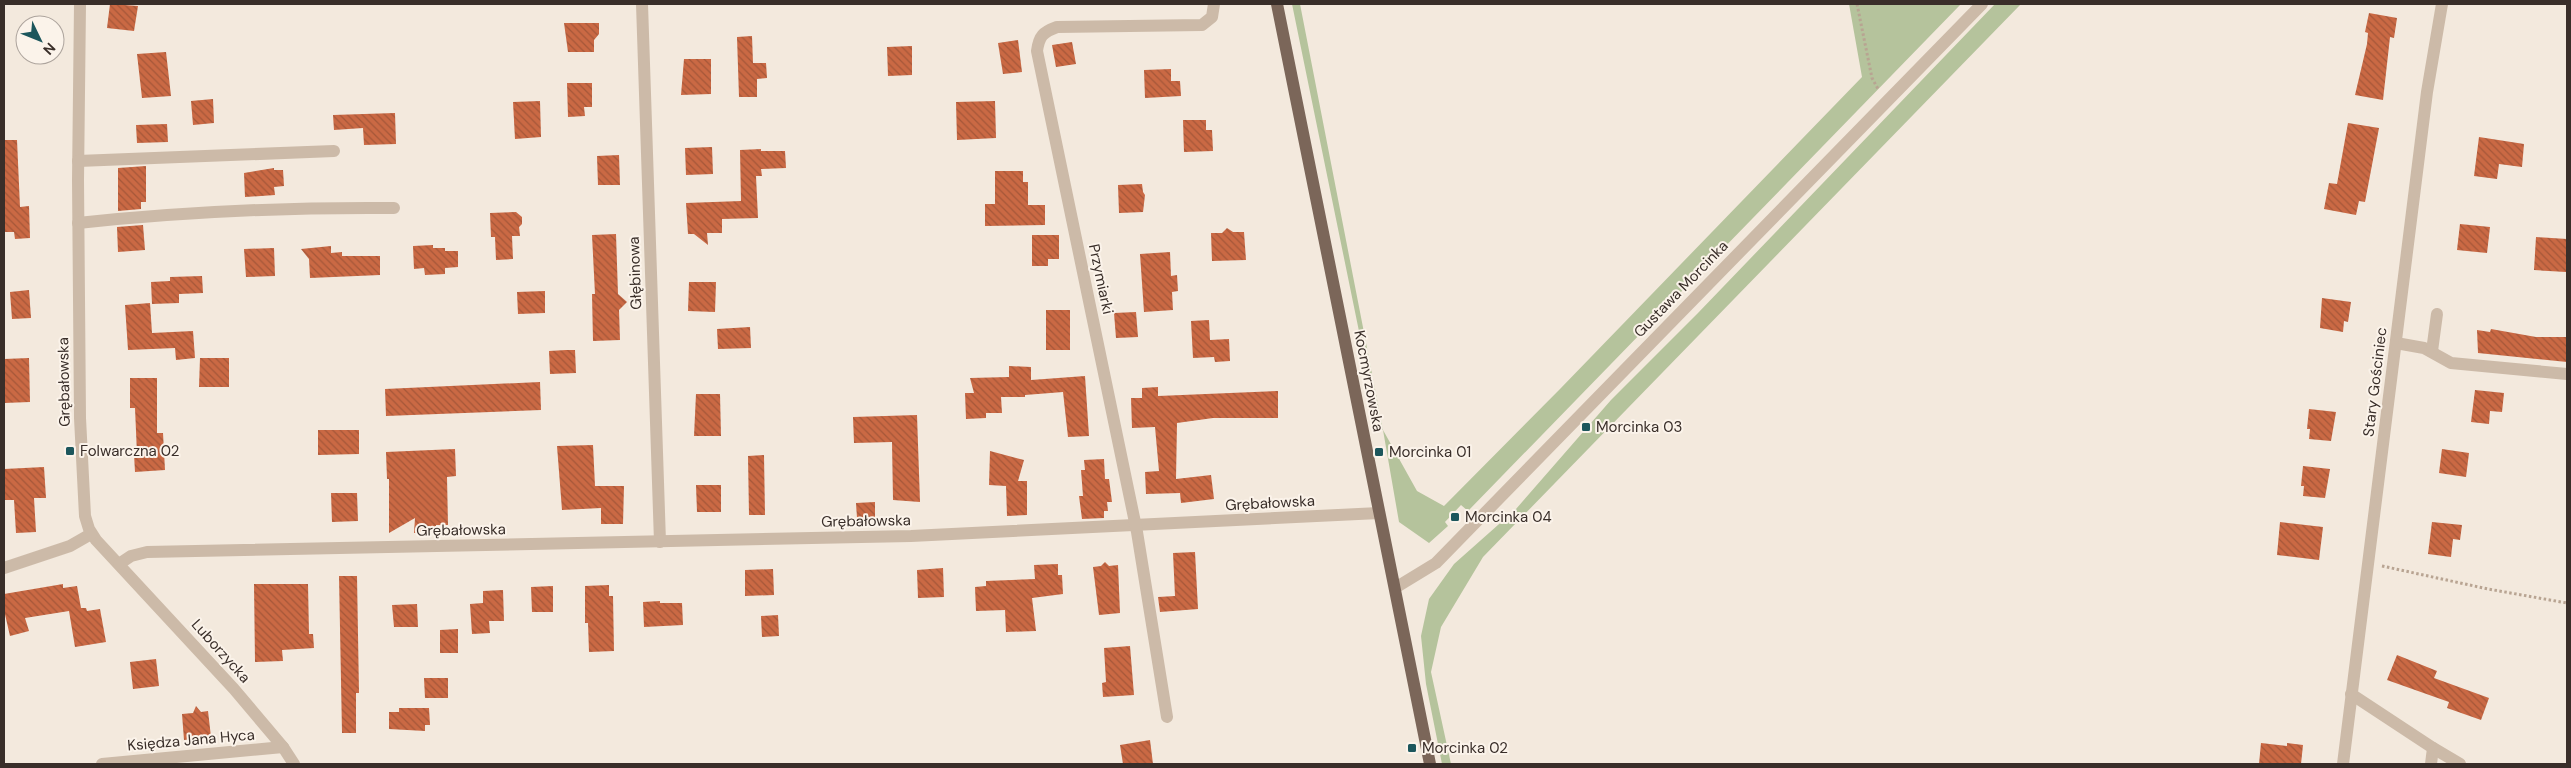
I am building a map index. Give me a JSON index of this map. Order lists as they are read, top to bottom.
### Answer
{
  "streets": {
    "main road": ["Kocmyrzowska"],
    "street": [
      "Głębinowa",
      "Przymiarki",
      "Gustawa Morcinka",
      "Grębałowska",
      "Stary Gościniec",
      "Luborzycka",
      "Księdza Jana Hyca"
    ]
  },
  "crossings": [
    ["Głębinowa", "Grębałowska"],
    ["Przymiarki", "Grębałowska"],
    ["Gustawa Morcinka", "Kocmyrzowska"],
    ["Kocmyrzowska", "Grębałowska"],
    ["Grębałowska", "Luborzycka"],
    ["Luborzycka", "Księdza Jana Hyca"]
  ],
  "places": {
    "transit": [
      "Morcinka 03",
      "Folwarczna 02",
      "Morcinka 01",
      "Morcinka 04",
      "Morcinka 02"
    ]
  },
  "north": "bottom right"
}
